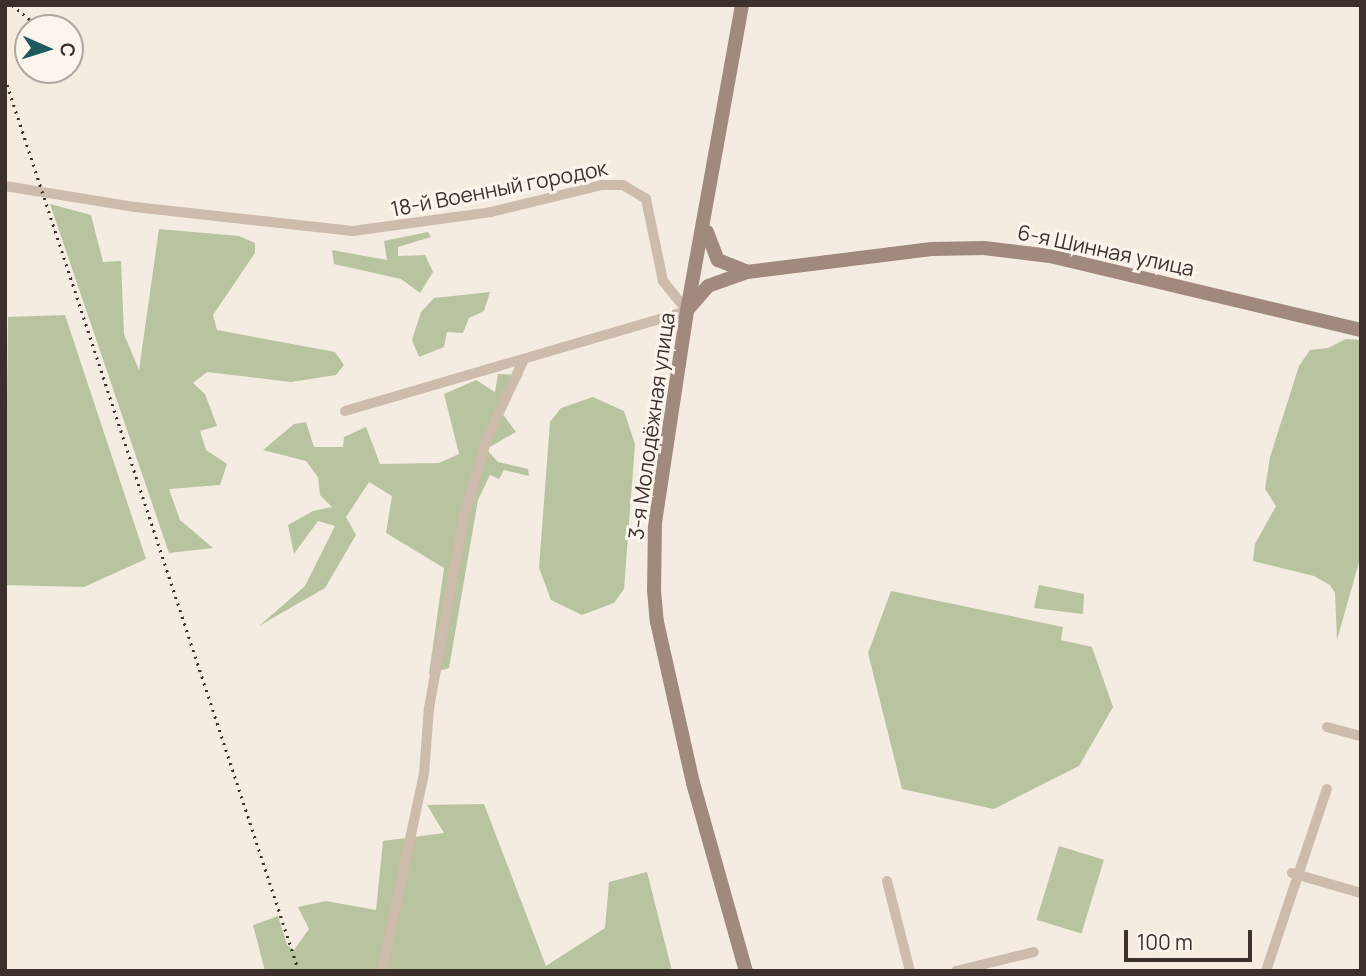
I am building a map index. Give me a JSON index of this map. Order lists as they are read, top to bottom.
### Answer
{
  "streets": {
    "main road": ["6-я Шинная улица", "3-я Молодёжная улица"],
    "street": ["18-й Военный городок"]
  },
  "crossings": [
    ["18-й Военный городок", "6-я Шинная улица"],
    ["18-й Военный городок", "3-я Молодёжная улица"],
    ["6-я Шинная улица", "3-я Молодёжная улица"]
  ],
  "scale_bar": "100 m",
  "north": "right"
}
